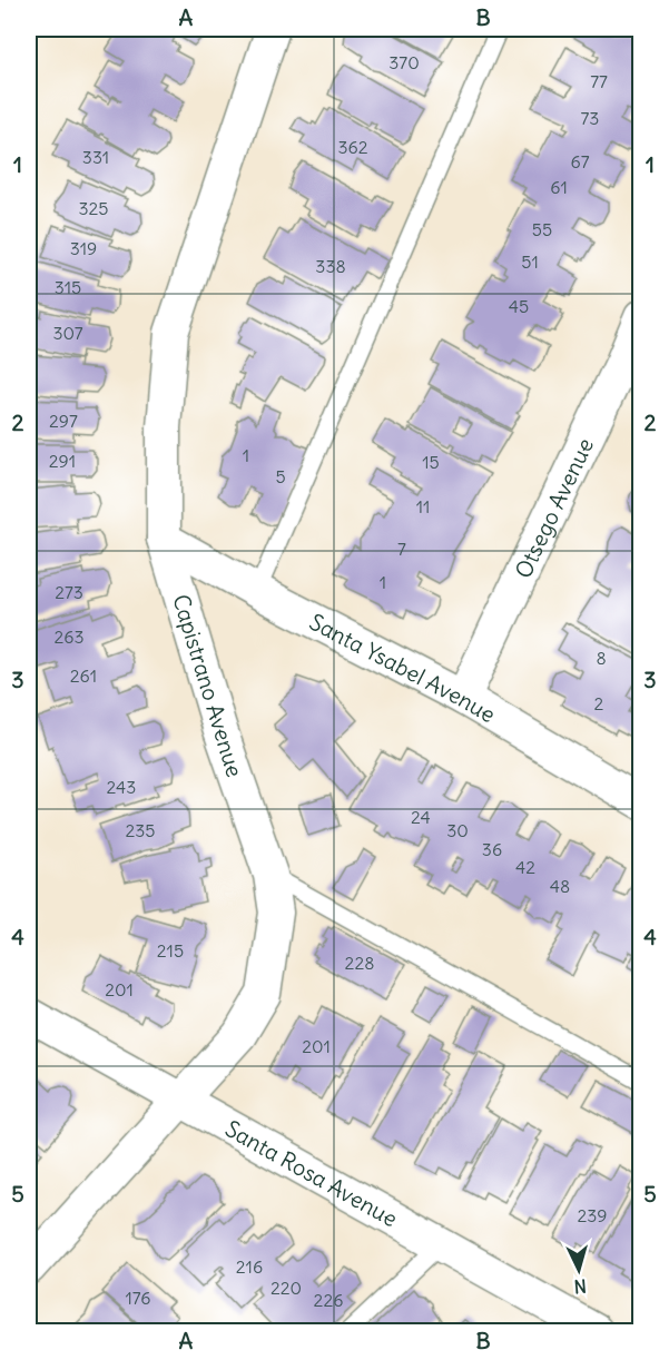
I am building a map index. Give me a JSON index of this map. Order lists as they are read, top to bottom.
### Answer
{
  "streets": {
    "street": [
      "Otsego Avenue",
      "Santa Ysabel Avenue",
      "Capistrano Avenue",
      "Santa Rosa Avenue"
    ]
  },
  "crossings": [
    ["Otsego Avenue", "Santa Ysabel Avenue"],
    ["Santa Ysabel Avenue", "Capistrano Avenue"],
    ["Capistrano Avenue", "Santa Rosa Avenue"]
  ],
  "house_numbers": [
    "370",
    "77",
    "73",
    "362",
    "331",
    "67",
    "61",
    "325",
    "55",
    "319",
    "51",
    "338",
    "315",
    "45",
    "307",
    "297",
    "1",
    "291",
    "15",
    "5",
    "11",
    "7",
    "1",
    "273",
    "263",
    "8",
    "261",
    "2",
    "243",
    "24",
    "235",
    "30",
    "36",
    "42",
    "48",
    "215",
    "228",
    "201",
    "201",
    "239",
    "216",
    "220",
    "176",
    "226"
  ],
  "north": "bottom",
  "grid": {
    "columns": ["A", "B"],
    "rows": [
      "1",
      "2",
      "3",
      "4",
      "5"
    ]
  }
}
